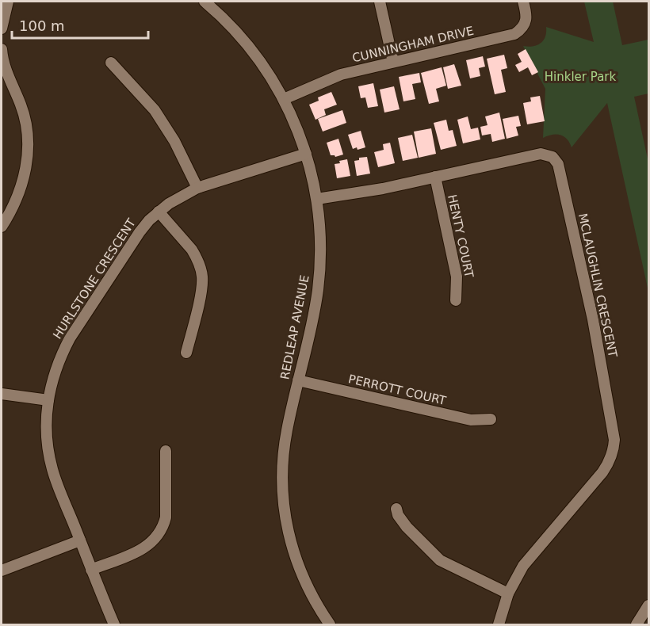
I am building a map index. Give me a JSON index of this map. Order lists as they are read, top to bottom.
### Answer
{
  "streets": {
    "street": [
      "CUNNINGHAM DRIVE",
      "HENTY COURT",
      "HURLSTONE CRESCENT",
      "MCLAUGHLIN CRESCENT",
      "REDLEAP AVENUE",
      "PERROTT COURT"
    ]
  },
  "crossings": [
    ["CUNNINGHAM DRIVE", "REDLEAP AVENUE"],
    ["HENTY COURT", "MCLAUGHLIN CRESCENT"],
    ["HURLSTONE CRESCENT", "REDLEAP AVENUE"],
    ["MCLAUGHLIN CRESCENT", "REDLEAP AVENUE"],
    ["REDLEAP AVENUE", "PERROTT COURT"]
  ],
  "parks": ["Hinkler Park"],
  "scale_bar": "100 m"
}
